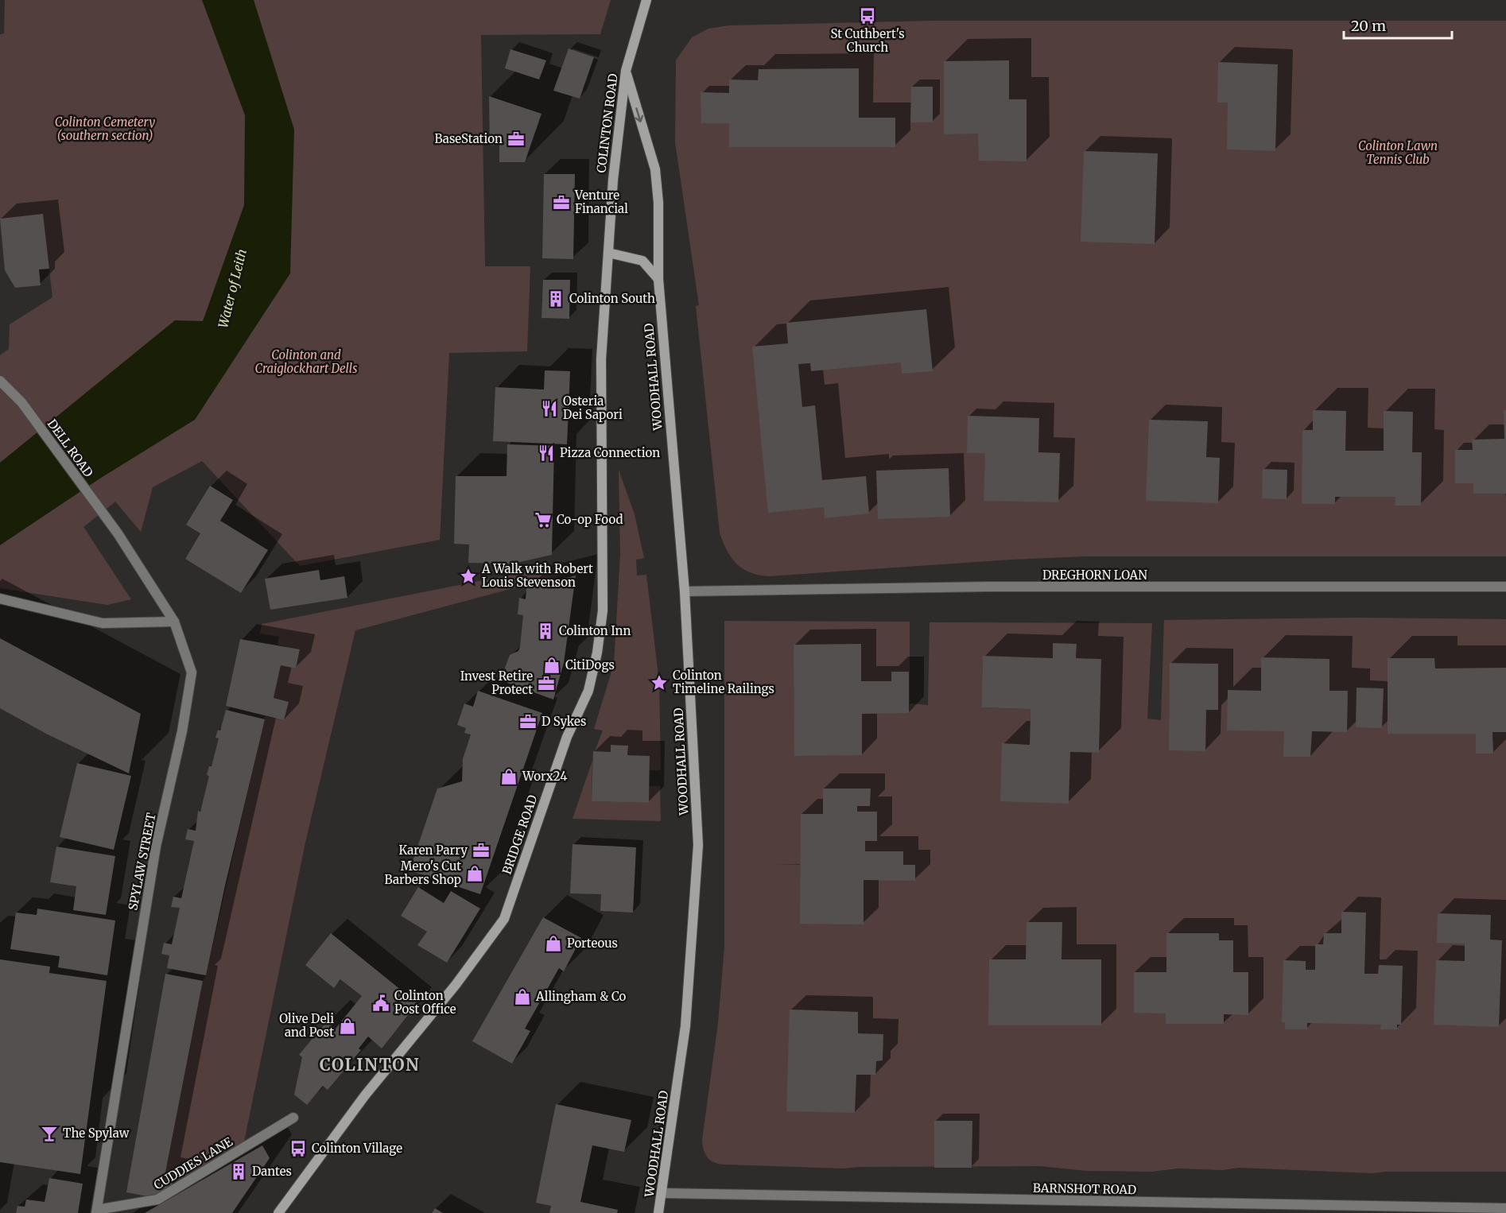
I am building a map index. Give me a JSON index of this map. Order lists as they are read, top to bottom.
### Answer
{
  "streets": {
    "main road": ["COLINTON ROAD", "WOODHALL ROAD", "BRIDGE ROAD"],
    "street": [
      "DELL ROAD",
      "DREGHORN LOAN",
      "SPYLAW STREET",
      "CUDDIES LANE",
      "BARNSHOT ROAD"
    ]
  },
  "crossings": [
    ["COLINTON ROAD", "WOODHALL ROAD"],
    ["COLINTON ROAD", "BRIDGE ROAD"],
    ["WOODHALL ROAD", "DREGHORN LOAN"],
    ["WOODHALL ROAD", "BARNSHOT ROAD"],
    ["DELL ROAD", "SPYLAW STREET"],
    ["SPYLAW STREET", "CUDDIES LANE"]
  ],
  "districts": ["COLINTON"],
  "water": ["Water of Leith"],
  "parks": ["Colinton Cemetery (southern section)", "Colinton Lawn Tennis Club", "Colinton and Craiglockhart Dells"],
  "places": {
    "bus stop": ["St Cuthbert's Church", "Colinton Village"],
    "office": [
      "BaseStation",
      "Venture Financial",
      "Invest Retire Protect",
      "D Sykes",
      "Karen Parry"
    ],
    "building": ["Colinton South", "Colinton Inn", "Dantes"],
    "restaurant": ["Osteria Dei Sapori", "Pizza Connection"],
    "supermarket": ["Co-op Food"],
    "place": ["A Walk with Robert Louis Stevenson", "Colinton Timeline Railings"],
    "shop": [
      "CitiDogs",
      "Worx24",
      "Mero's Cut Barbers Shop",
      "Porteous",
      "Allingham & Co",
      "Olive Deli and Post"
    ],
    "public building": ["Colinton Post Office"],
    "bar": ["The Spylaw"]
  },
  "scale_bar": "20 m"
}
